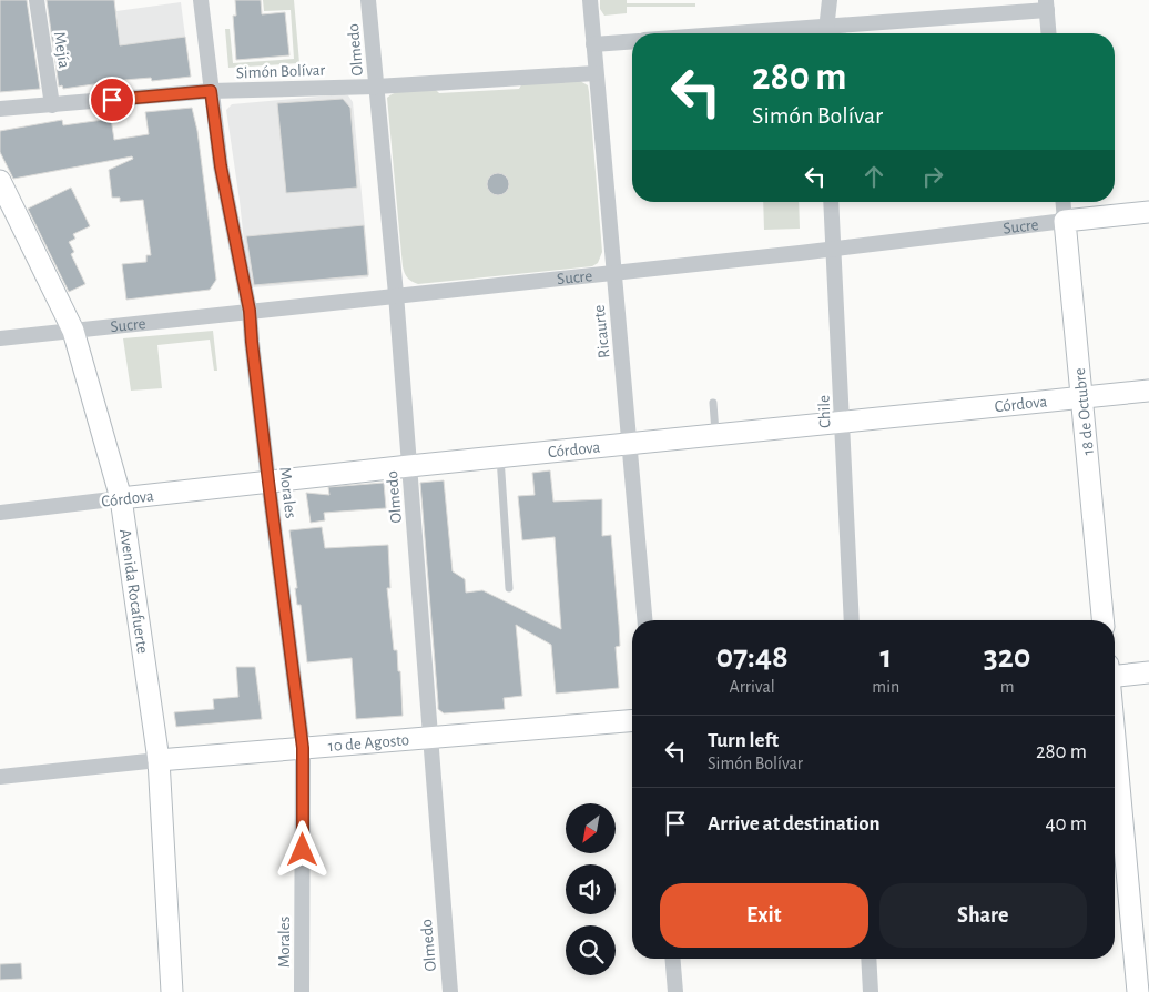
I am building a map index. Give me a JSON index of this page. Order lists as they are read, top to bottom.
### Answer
{
  "streets": {
    "street": [
      "Mejía",
      "Olmedo",
      "Simón Bolívar",
      "Sucre",
      "Ricaurte",
      "Córdova",
      "Chile",
      "18 de Octubre",
      "Morales",
      "Avenida Rocafuerte",
      "10 de Agosto"
    ]
  },
  "crossings": [
    ["Mejía", "Simón Bolívar"],
    ["Olmedo", "Simón Bolívar"],
    ["Olmedo", "Sucre"],
    ["Olmedo", "Córdova"],
    ["Olmedo", "10 de Agosto"],
    ["Simón Bolívar", "Ricaurte"],
    ["Simón Bolívar", "Morales"],
    ["Sucre", "Ricaurte"],
    ["Sucre", "Chile"],
    ["Sucre", "18 de Octubre"],
    ["Sucre", "Morales"],
    ["Sucre", "Avenida Rocafuerte"],
    ["Ricaurte", "Córdova"],
    ["Córdova", "Chile"],
    ["Córdova", "18 de Octubre"],
    ["Córdova", "Morales"],
    ["Córdova", "Avenida Rocafuerte"],
    ["Morales", "10 de Agosto"],
    ["Avenida Rocafuerte", "10 de Agosto"]
  ],
  "north": "bottom left",
  "page": {
    "turn": ["280 m", "Simón Bolívar"],
    "eta": [
      "07:48",
      "Arrival",
      "1",
      "min",
      "320",
      "m"
    ],
    "list": [
      {
        "name": "Turn left",
        "note": "Simón Bolívar",
        "value": "280 m"
      },
      {
        "name": "Arrive at destination",
        "value": "40 m"
      }
    ],
    "buttons": ["Exit", "Share"]
  }
}
